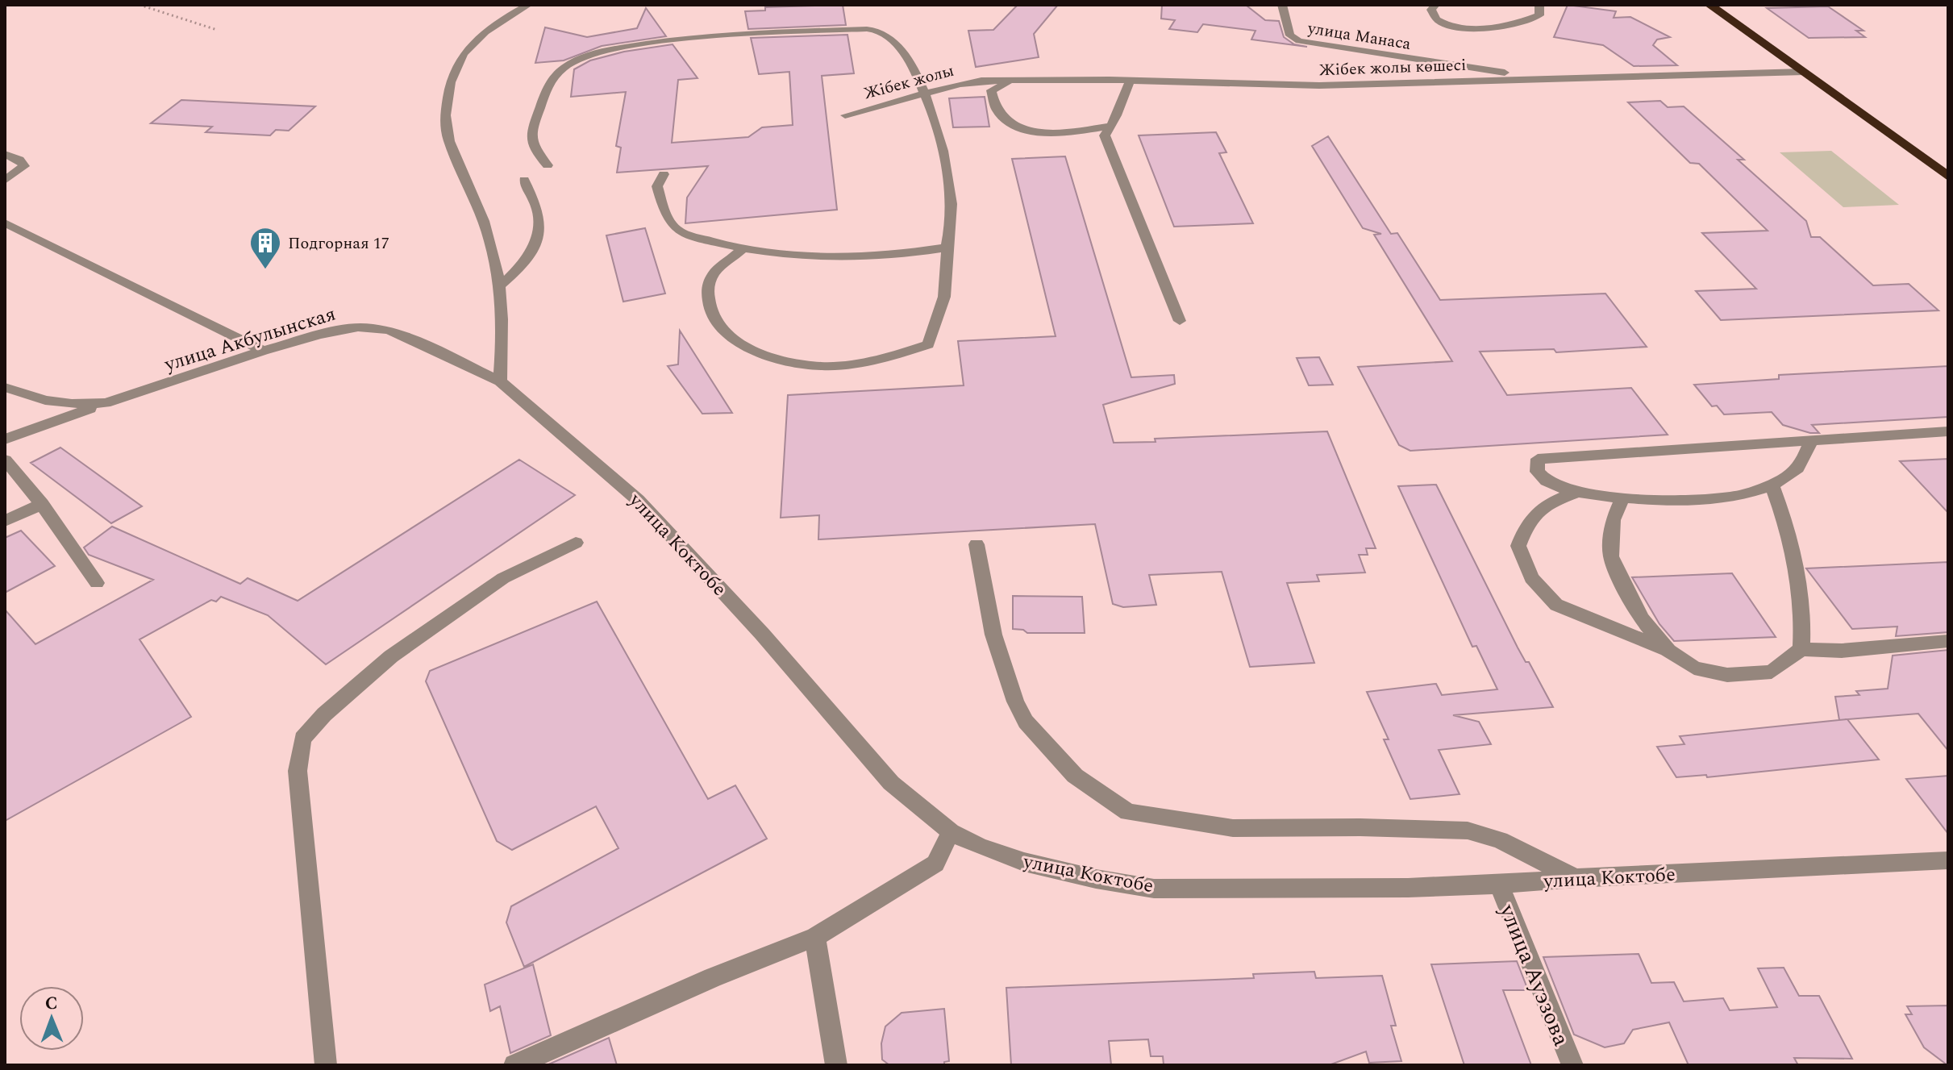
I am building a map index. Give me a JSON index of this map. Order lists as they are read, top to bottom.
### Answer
{
  "streets": {
    "street": [
      "улица Манаса",
      "Жібек жолы көшесі",
      "Жібек жолы",
      "улица Акбулынская",
      "улица Коктобе",
      "улица Ауэзова"
    ]
  },
  "crossings": [
    ["улица Манаса", "Жібек жолы көшесі"],
    ["Жібек жолы көшесі", "Жібек жолы"],
    ["улица Акбулынская", "улица Коктобе"],
    ["улица Коктобе", "улица Ауэзова"]
  ],
  "places": {
    "building": ["Подгорная 17"]
  },
  "north": "top"
}
